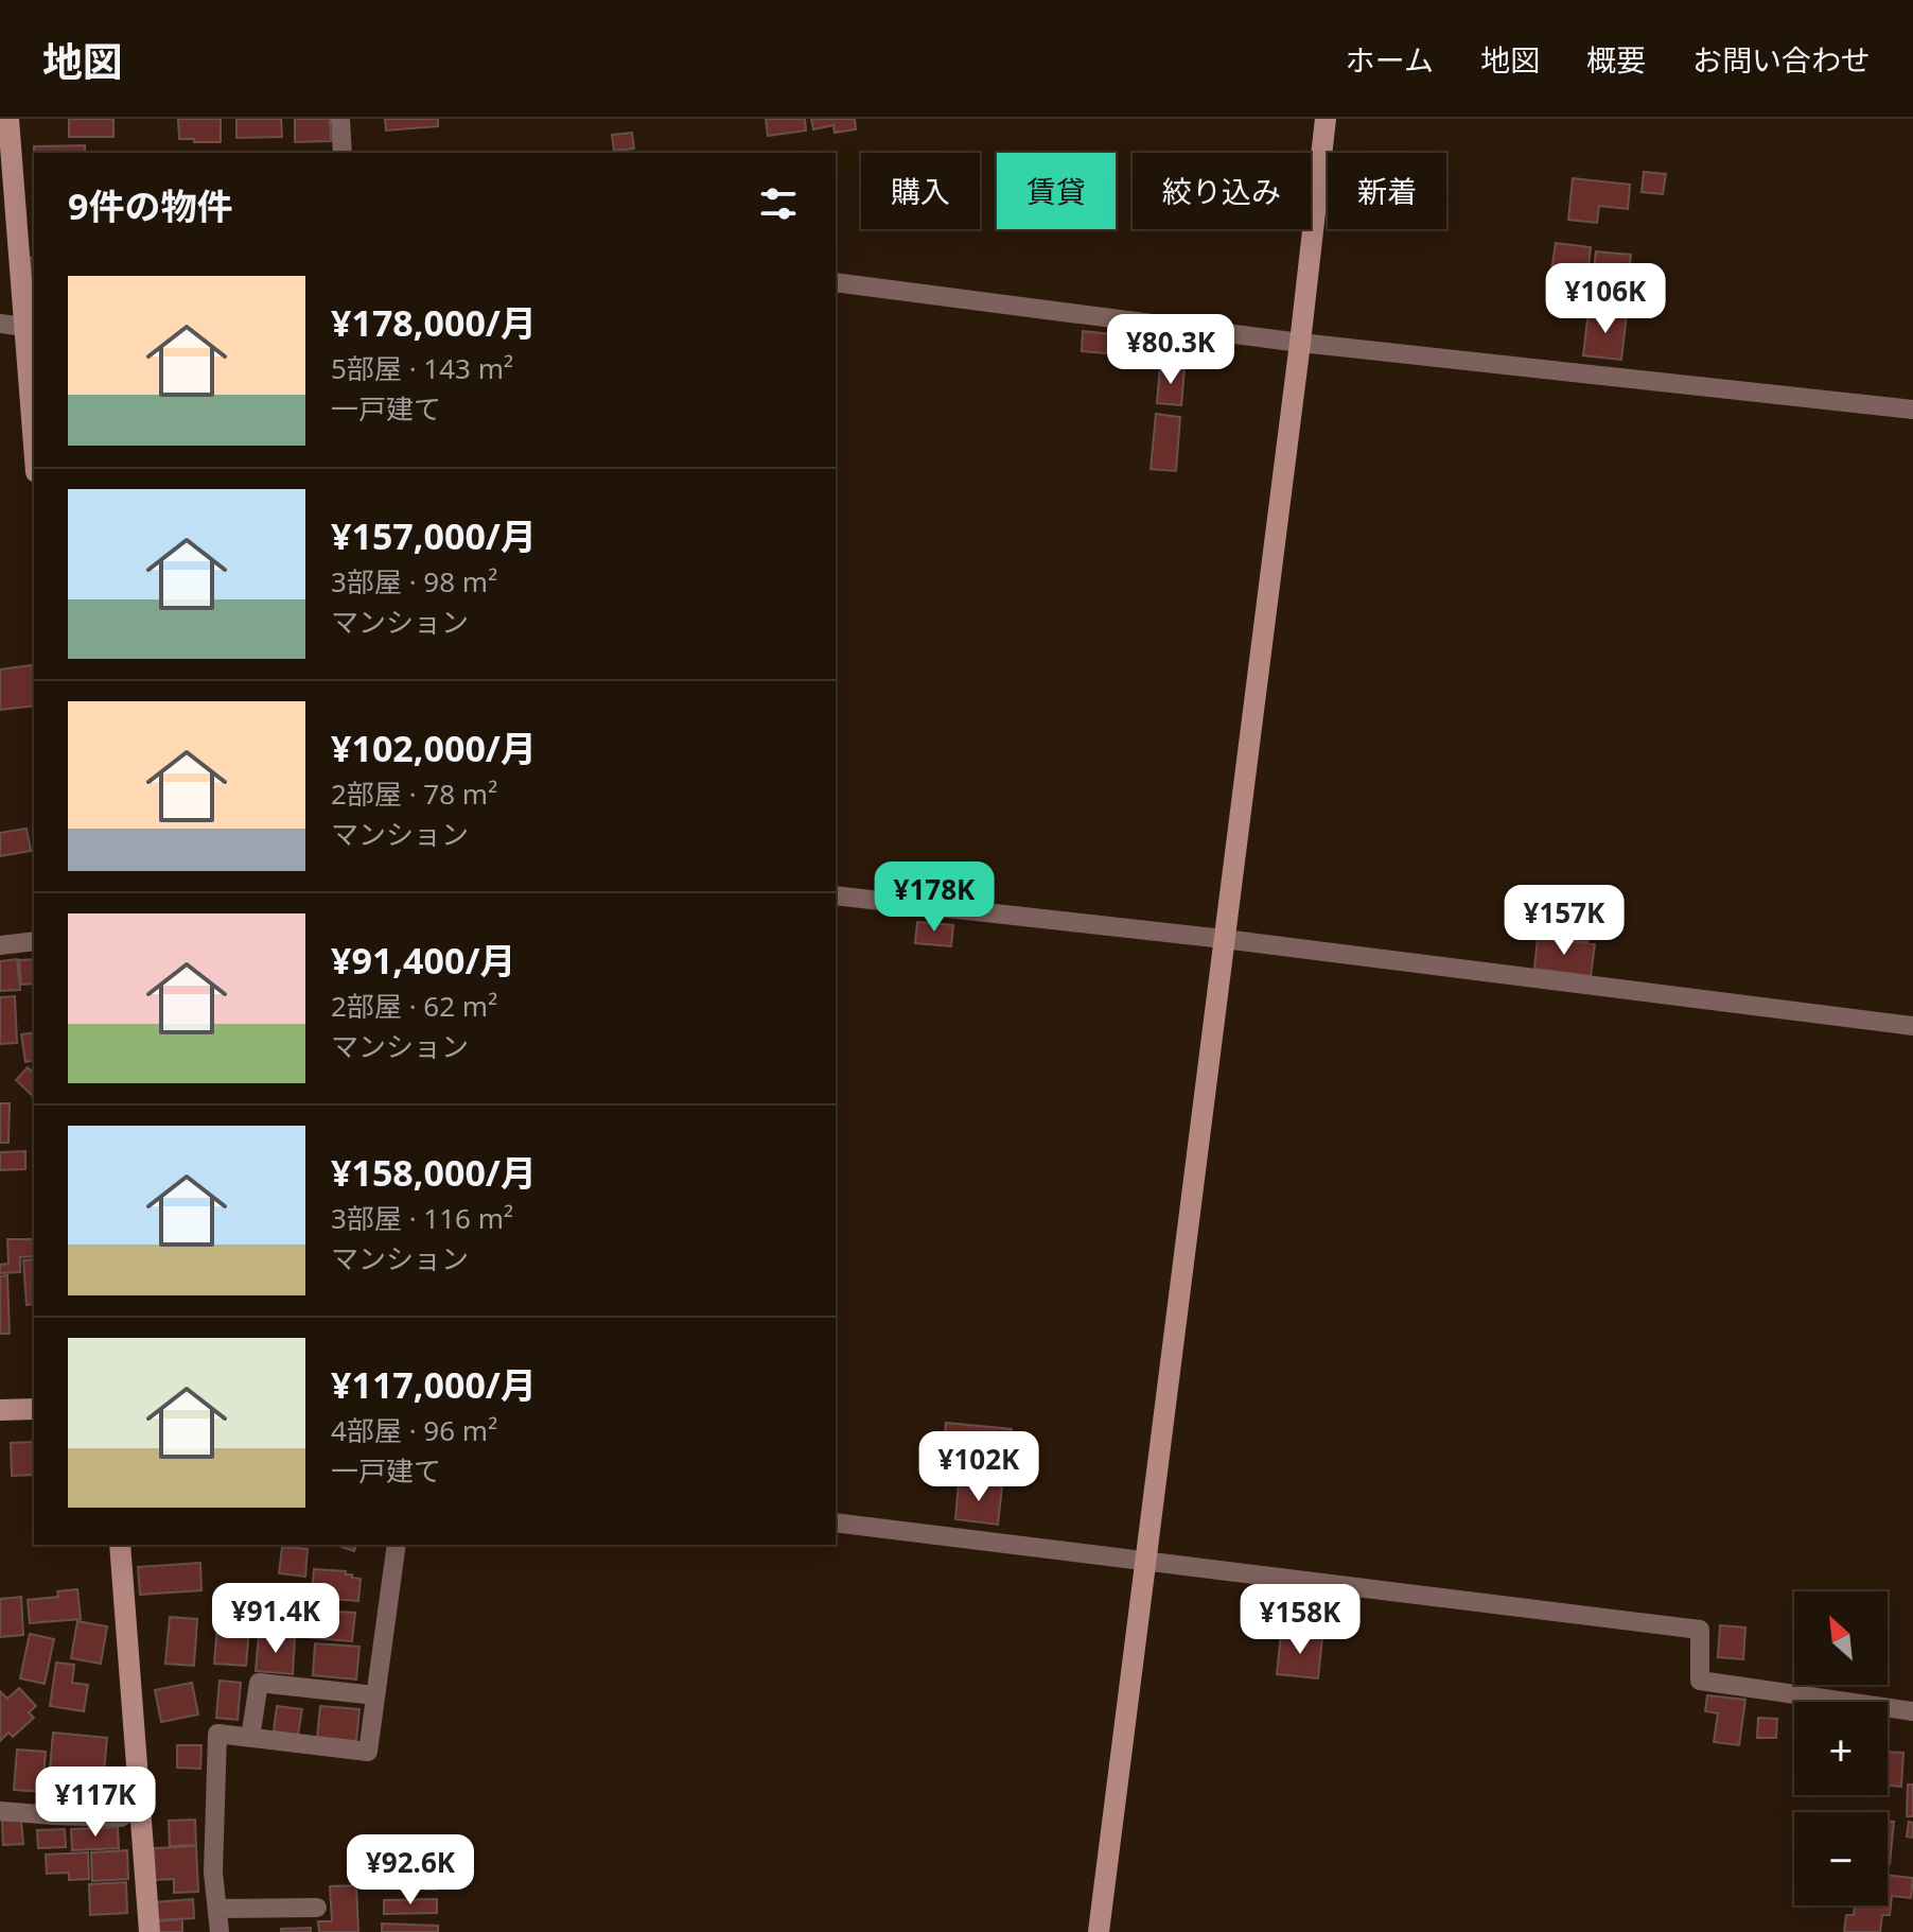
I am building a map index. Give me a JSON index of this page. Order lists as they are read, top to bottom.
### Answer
{
  "north": "top left",
  "page": {
    "header": "地図",
    "nav": [
      "ホーム",
      "地図",
      "概要",
      "お問い合わせ"
    ],
    "chip": [
      "購入",
      "賃貸",
      "絞り込み",
      "新着"
    ],
    "heading": "9件の物件",
    "list": [
      {
        "name": "¥178,000/月",
        "note": "5部屋 · 143 m² · 一戸建て"
      },
      {
        "name": "¥157,000/月",
        "note": "3部屋 · 98 m² · マンション"
      },
      {
        "name": "¥102,000/月",
        "note": "2部屋 · 78 m² · マンション"
      },
      {
        "name": "¥91,400/月",
        "note": "2部屋 · 62 m² · マンション"
      },
      {
        "name": "¥158,000/月",
        "note": "3部屋 · 116 m² · マンション"
      },
      {
        "name": "¥117,000/月",
        "note": "4部屋 · 96 m² · 一戸建て"
      }
    ],
    "price": [
      "¥106K",
      "¥80.3K",
      "¥178K",
      "¥157K",
      "¥102K",
      "¥91.4K",
      "¥158K",
      "¥117K",
      "¥92.6K"
    ],
    "map_buttons": ["+", "−"]
  }
}
